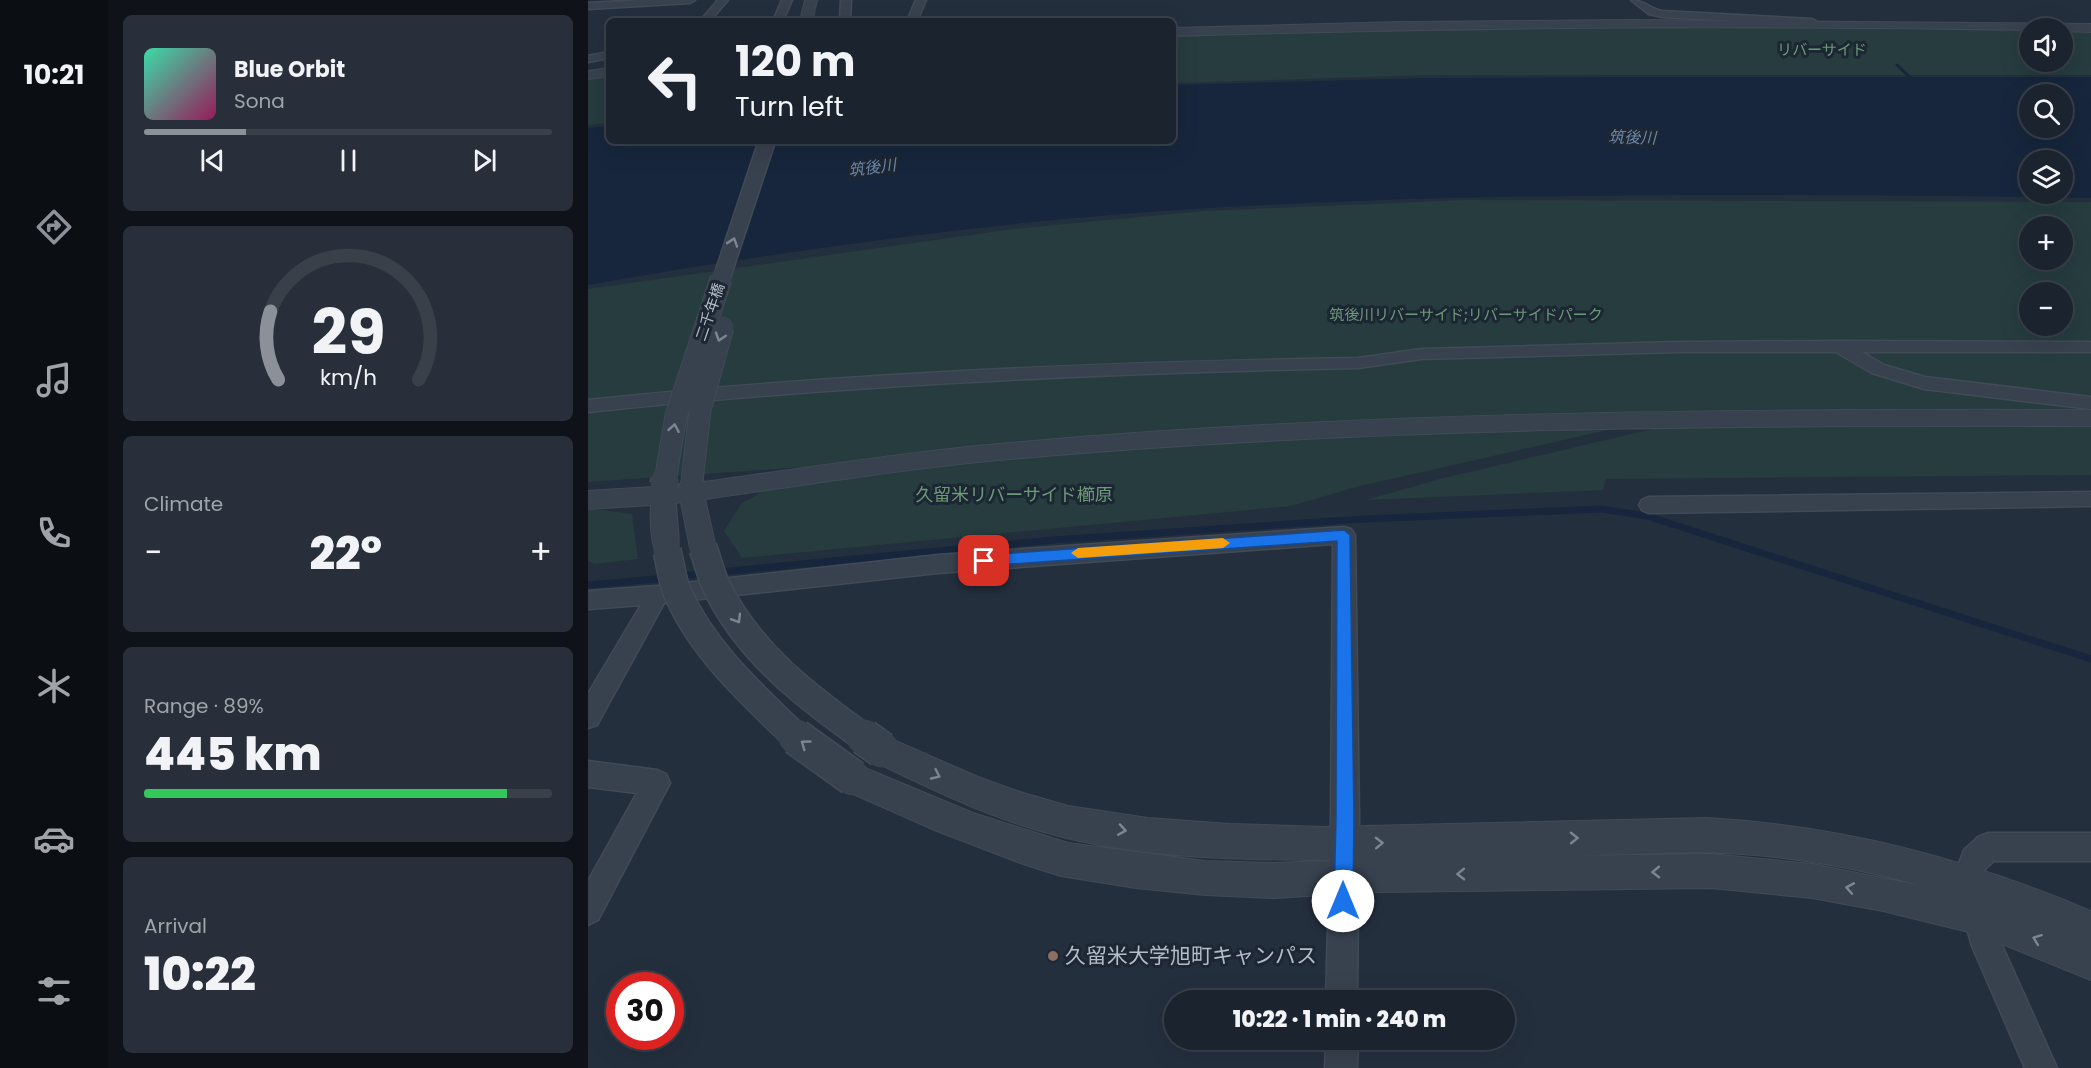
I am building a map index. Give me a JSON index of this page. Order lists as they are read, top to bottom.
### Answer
{
  "streets": {
    "street": ["二千年橋"]
  },
  "water": ["筑後川"],
  "parks": ["リバーサイド", "筑後川リバーサイド;リバーサイドパーク", "久留米リバーサイド櫛原"],
  "places": ["久留米大学旭町キャンパス"],
  "page": {
    "tabs": "10:21",
    "map_buttons": ["+", "−"],
    "turn": ["120 m", "Turn left"],
    "song": ["Blue Orbit", "Sona"],
    "tile": [
      "Climate",
      ["Range · 89%", "445 km"],
      ["Arrival", "10:22"]
    ],
    "heat": ["−", "22°", "+"],
    "limit": "30",
    "trip": "10:22 · 1 min · 240 m",
    "gauge": ["29", "km/h"]
  }
}
